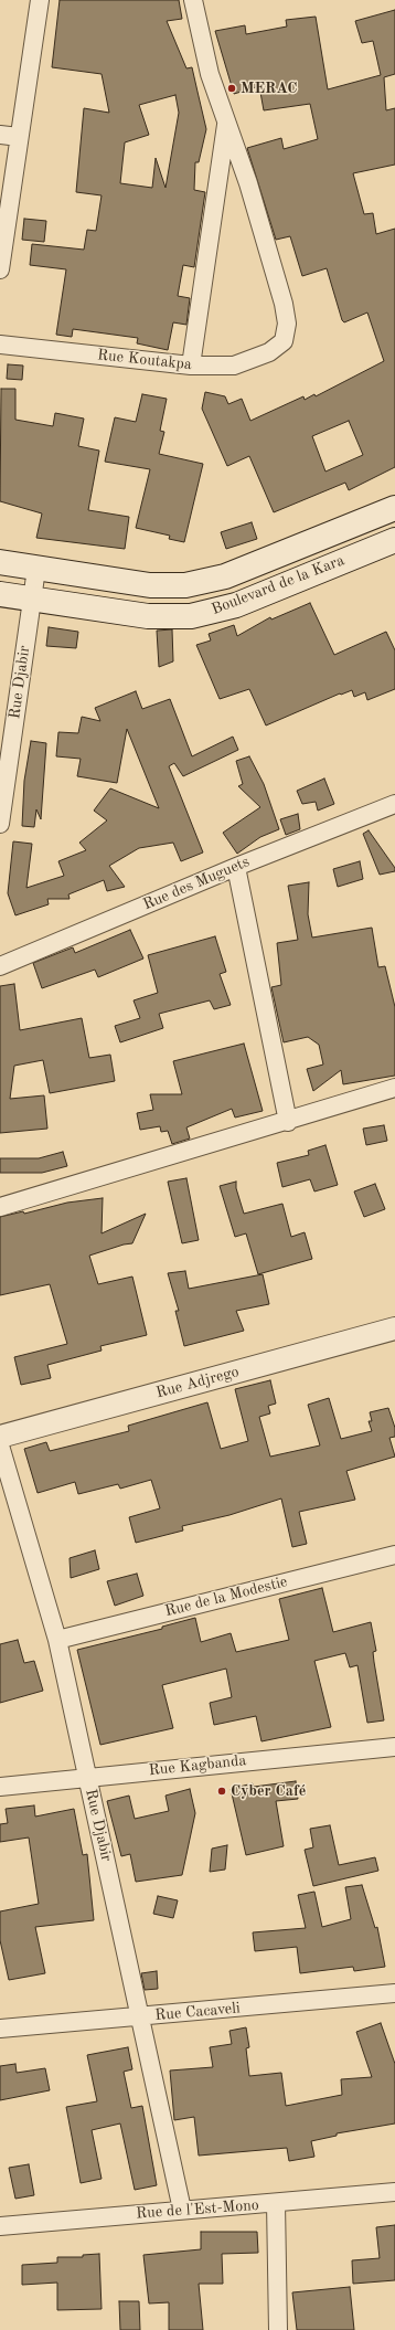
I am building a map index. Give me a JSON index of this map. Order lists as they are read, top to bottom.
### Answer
{
  "streets": {
    "main road": ["Boulevard de la Kara"],
    "street": [
      "Rue Koutakpa",
      "Rue Djabir",
      "Rue des Muguets",
      "Rue Adjrego",
      "Rue de la Modestie",
      "Rue Kagbanda",
      "Rue Cacaveli",
      "Rue de l'Est-Mono"
    ]
  },
  "crossings": [
    ["Boulevard de la Kara", "Rue Djabir"],
    ["Rue Djabir", "Rue de la Modestie"],
    ["Rue Djabir", "Rue Kagbanda"],
    ["Rue Djabir", "Rue Cacaveli"],
    ["Rue Djabir", "Rue de l'Est-Mono"]
  ],
  "places": ["MERAC", "Cyber Café"]
}
